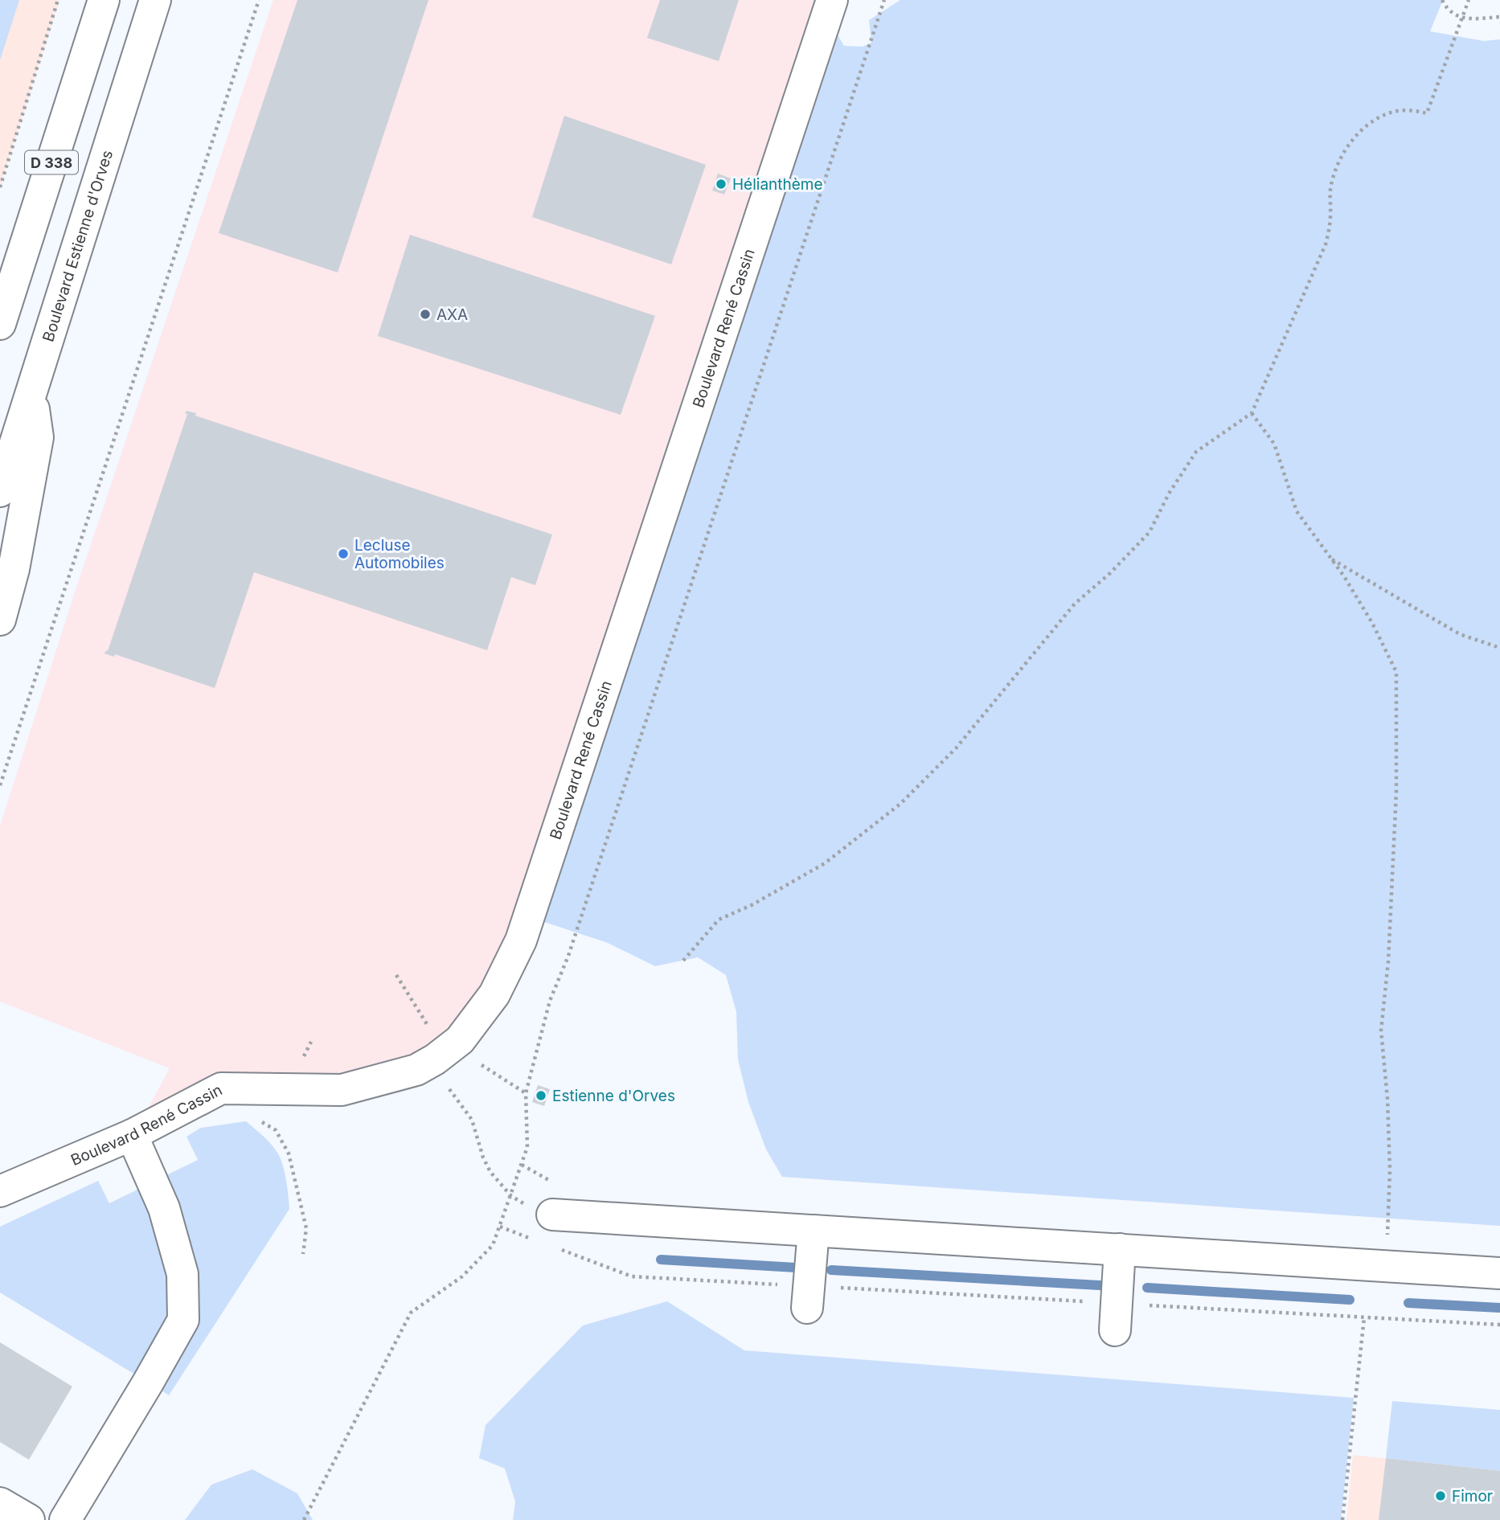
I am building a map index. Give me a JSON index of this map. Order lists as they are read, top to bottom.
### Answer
{
  "streets": {
    "street": ["D 338", "Boulevard Estienne d'Orves", "Boulevard René Cassin"]
  },
  "places": [
    "Hélianthème",
    "AXA",
    "Lecluse Automobiles",
    "Estienne d'Orves",
    "Fimor"
  ]
}
